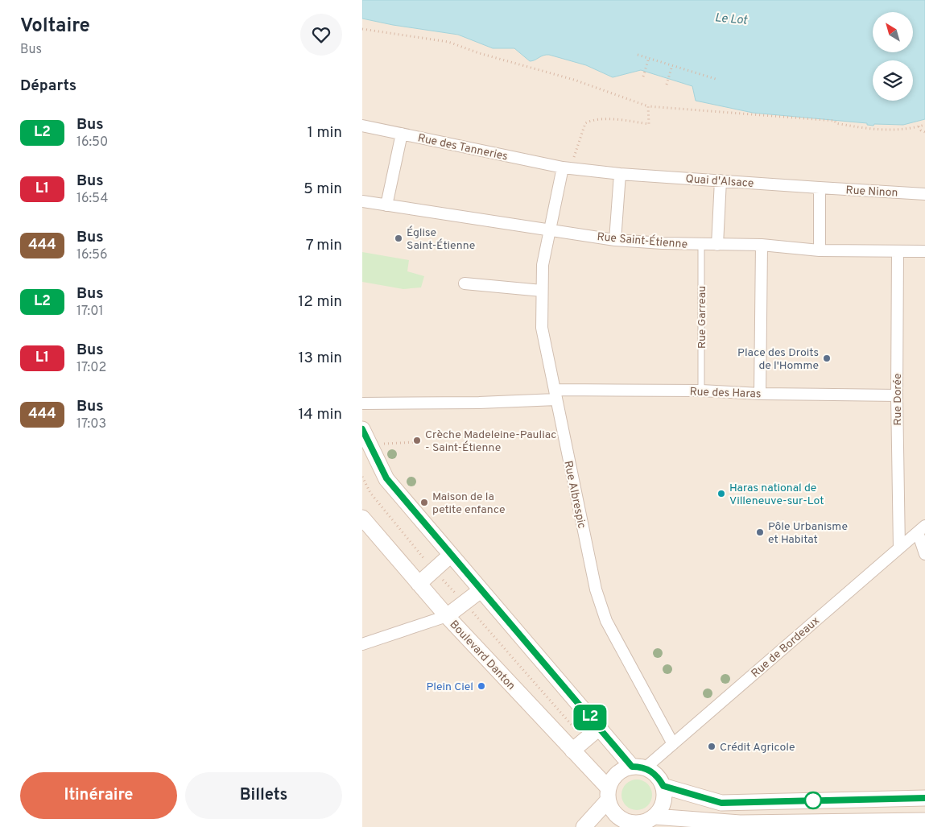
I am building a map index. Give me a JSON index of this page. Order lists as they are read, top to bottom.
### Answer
{
  "streets": {
    "main road": ["Boulevard Danton"],
    "street": [
      "Rue des Tanneries",
      "Quai d'Alsace",
      "Rue Ninon",
      "Rue Saint-Étienne",
      "Rue des Haras",
      "Rue Dorée",
      "Rue Albrespic",
      "Rue de Bordeaux"
    ],
    "lane": ["Rue Garreau"]
  },
  "crossings": [
    ["Rue des Tanneries", "Quai d'Alsace"],
    ["Rue des Tanneries", "Rue Albrespic"],
    ["Quai d'Alsace", "Rue Ninon"],
    ["Rue Saint-Étienne", "Rue Garreau"],
    ["Rue Saint-Étienne", "Rue Dorée"],
    ["Rue Saint-Étienne", "Rue Albrespic"],
    ["Rue Garreau", "Rue des Haras"],
    ["Rue des Haras", "Rue Dorée"],
    ["Rue des Haras", "Rue Albrespic"],
    ["Rue Dorée", "Rue de Bordeaux"],
    ["Rue Albrespic", "Rue de Bordeaux"],
    ["Rue de Bordeaux", "Boulevard Danton"]
  ],
  "water": ["Le Lot"],
  "places": [
    "Église Saint-Étienne",
    "Place des Droits de l'Homme",
    "Crèche Madeleine-Pauliac - Saint-Étienne",
    "Haras national de Villeneuve-sur-Lot",
    "Maison de la petite enfance",
    "Pôle Urbanisme et Habitat",
    "Plein Ciel",
    "Crédit Agricole"
  ],
  "lines": ["bus line L2"],
  "north": "top left",
  "page": {
    "heading": [
      ["Voltaire", "Bus"],
      "Départs"
    ],
    "on_map": "L2",
    "list": [
      {
        "mark": "L2",
        "name": "Bus",
        "note": "16:50",
        "value": "1 min"
      },
      {
        "mark": "L1",
        "name": "Bus",
        "note": "16:54",
        "value": "5 min"
      },
      {
        "mark": "444",
        "name": "Bus",
        "note": "16:56",
        "value": "7 min"
      },
      {
        "mark": "L2",
        "name": "Bus",
        "note": "17:01",
        "value": "12 min"
      },
      {
        "mark": "L1",
        "name": "Bus",
        "note": "17:02",
        "value": "13 min"
      },
      {
        "mark": "444",
        "name": "Bus",
        "note": "17:03",
        "value": "14 min"
      }
    ],
    "buttons": ["Itinéraire", "Billets"]
  }
}
